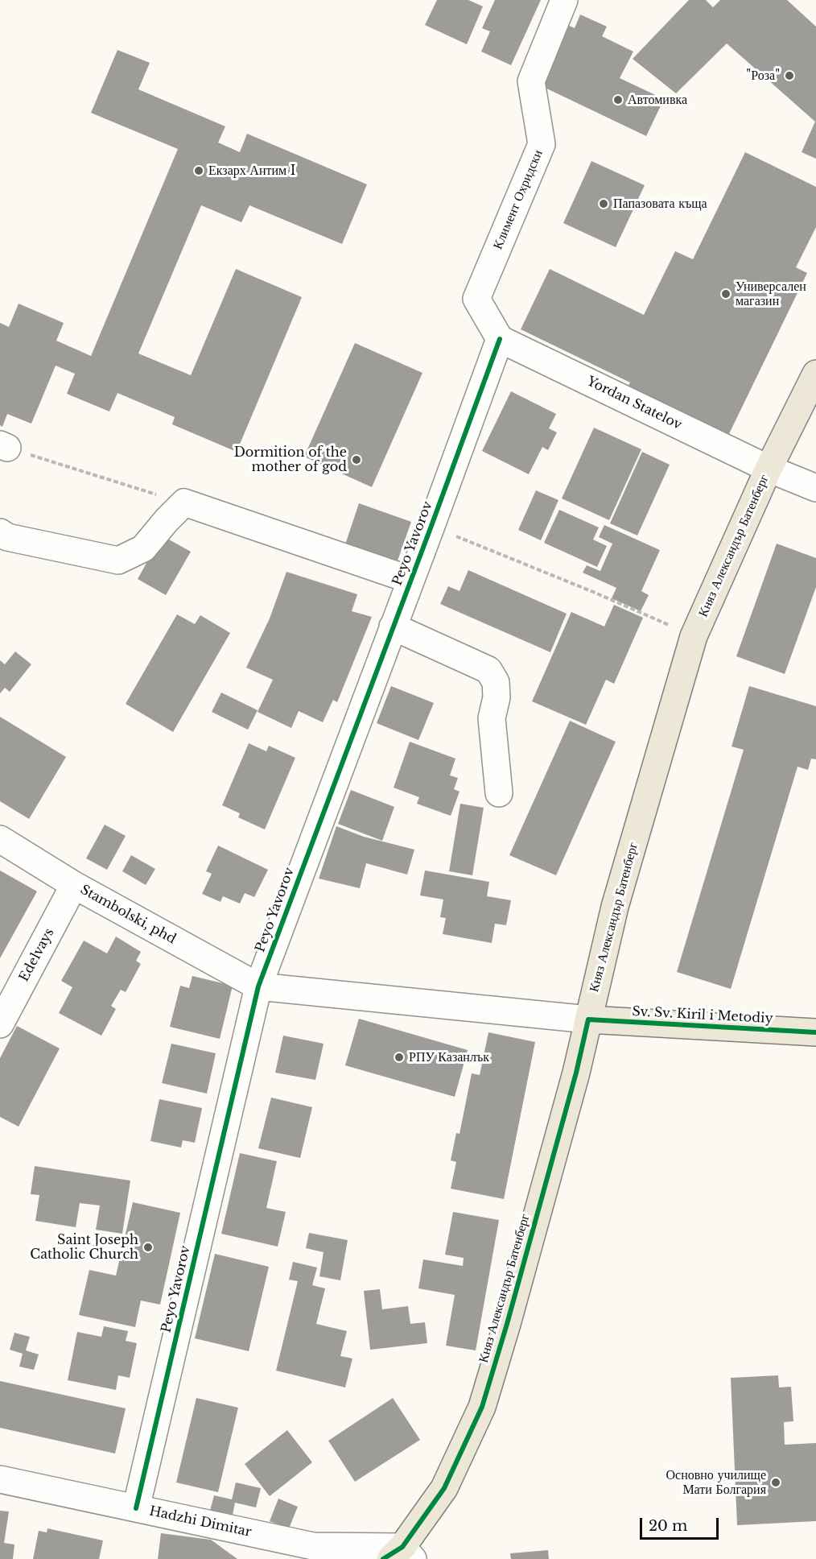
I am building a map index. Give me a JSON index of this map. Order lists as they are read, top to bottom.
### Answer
{
  "streets": {
    "main road": ["Княз Александър Батенберг", "Sv. Sv. Kiril i Metodiy"],
    "street": [
      "Климент Охридски",
      "Yordan Statelov",
      "Peyo Yavorov",
      "Stambolski, phd",
      "Edelvays",
      "Hadzhi Dimitar"
    ]
  },
  "crossings": [
    ["Климент Охридски", "Yordan Statelov"],
    ["Климент Охридски", "Peyo Yavorov"],
    ["Yordan Statelov", "Peyo Yavorov"],
    ["Yordan Statelov", "Княз Александър Батенберг"],
    ["Peyo Yavorov", "Stambolski, phd"],
    ["Peyo Yavorov", "Sv. Sv. Kiril i Metodiy"],
    ["Peyo Yavorov", "Hadzhi Dimitar"],
    ["Княз Александър Батенберг", "Sv. Sv. Kiril i Metodiy"],
    ["Княз Александър Батенберг", "Hadzhi Dimitar"],
    ["Stambolski, phd", "Edelvays"],
    ["Stambolski, phd", "Sv. Sv. Kiril i Metodiy"]
  ],
  "places": [
    "\"Роза\"",
    "Автомивка",
    "Екзарх Антим I",
    "Папазовата къща",
    "Универсален магазин",
    "Dormition of the mother of god",
    "РПУ Казанлък",
    "Saint Joseph Catholic Church",
    "Основно училище Мати Болгария"
  ],
  "scale_bar": "20 m"
}
